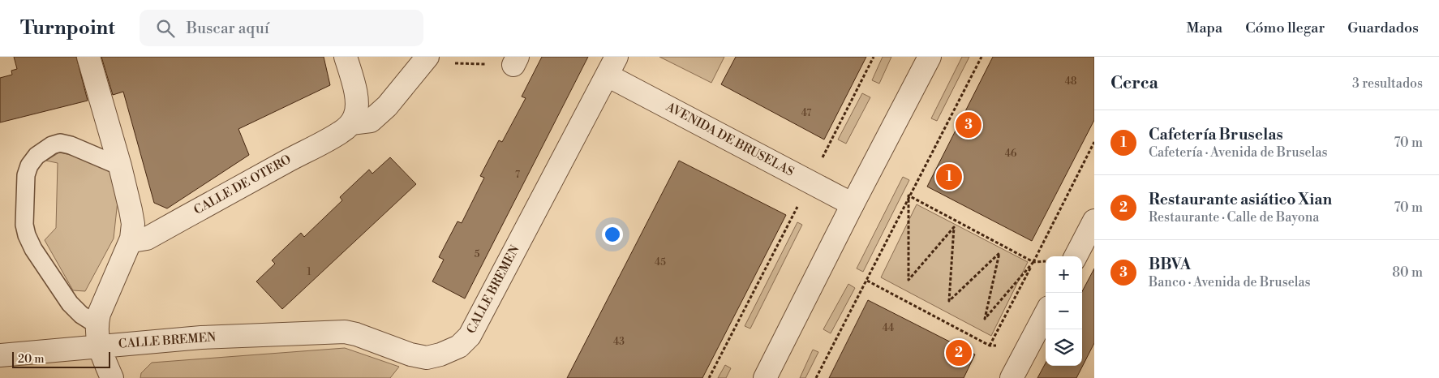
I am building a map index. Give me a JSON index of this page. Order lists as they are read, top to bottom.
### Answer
{
  "streets": {
    "street": ["AVENIDA DE BRUSELAS", "CALLE DE OTERO", "CALLE BREMEN"]
  },
  "crossings": [
    ["AVENIDA DE BRUSELAS", "CALLE BREMEN"]
  ],
  "house_numbers": [
    "48",
    "47",
    "46",
    "7",
    "5",
    "45",
    "1",
    "44",
    "43"
  ],
  "scale_bar": "20 m",
  "page": {
    "header": "Turnpoint",
    "search": "Buscar aquí",
    "nav": ["Mapa", "Cómo llegar", "Guardados"],
    "heading": ["Cerca", "3 resultados"],
    "list": [
      {
        "mark": "1",
        "name": "Cafetería Bruselas",
        "note": "Cafetería · Avenida de Bruselas",
        "value": "70 m"
      },
      {
        "mark": "2",
        "name": "Restaurante asiático Xian",
        "note": "Restaurante · Calle de Bayona",
        "value": "70 m"
      },
      {
        "mark": "3",
        "name": "BBVA",
        "note": "Banco · Avenida de Bruselas",
        "value": "80 m"
      }
    ],
    "pins": ["3", "1", "2"],
    "map_buttons": ["+", "−"],
    "scale": "20 m"
  }
}
